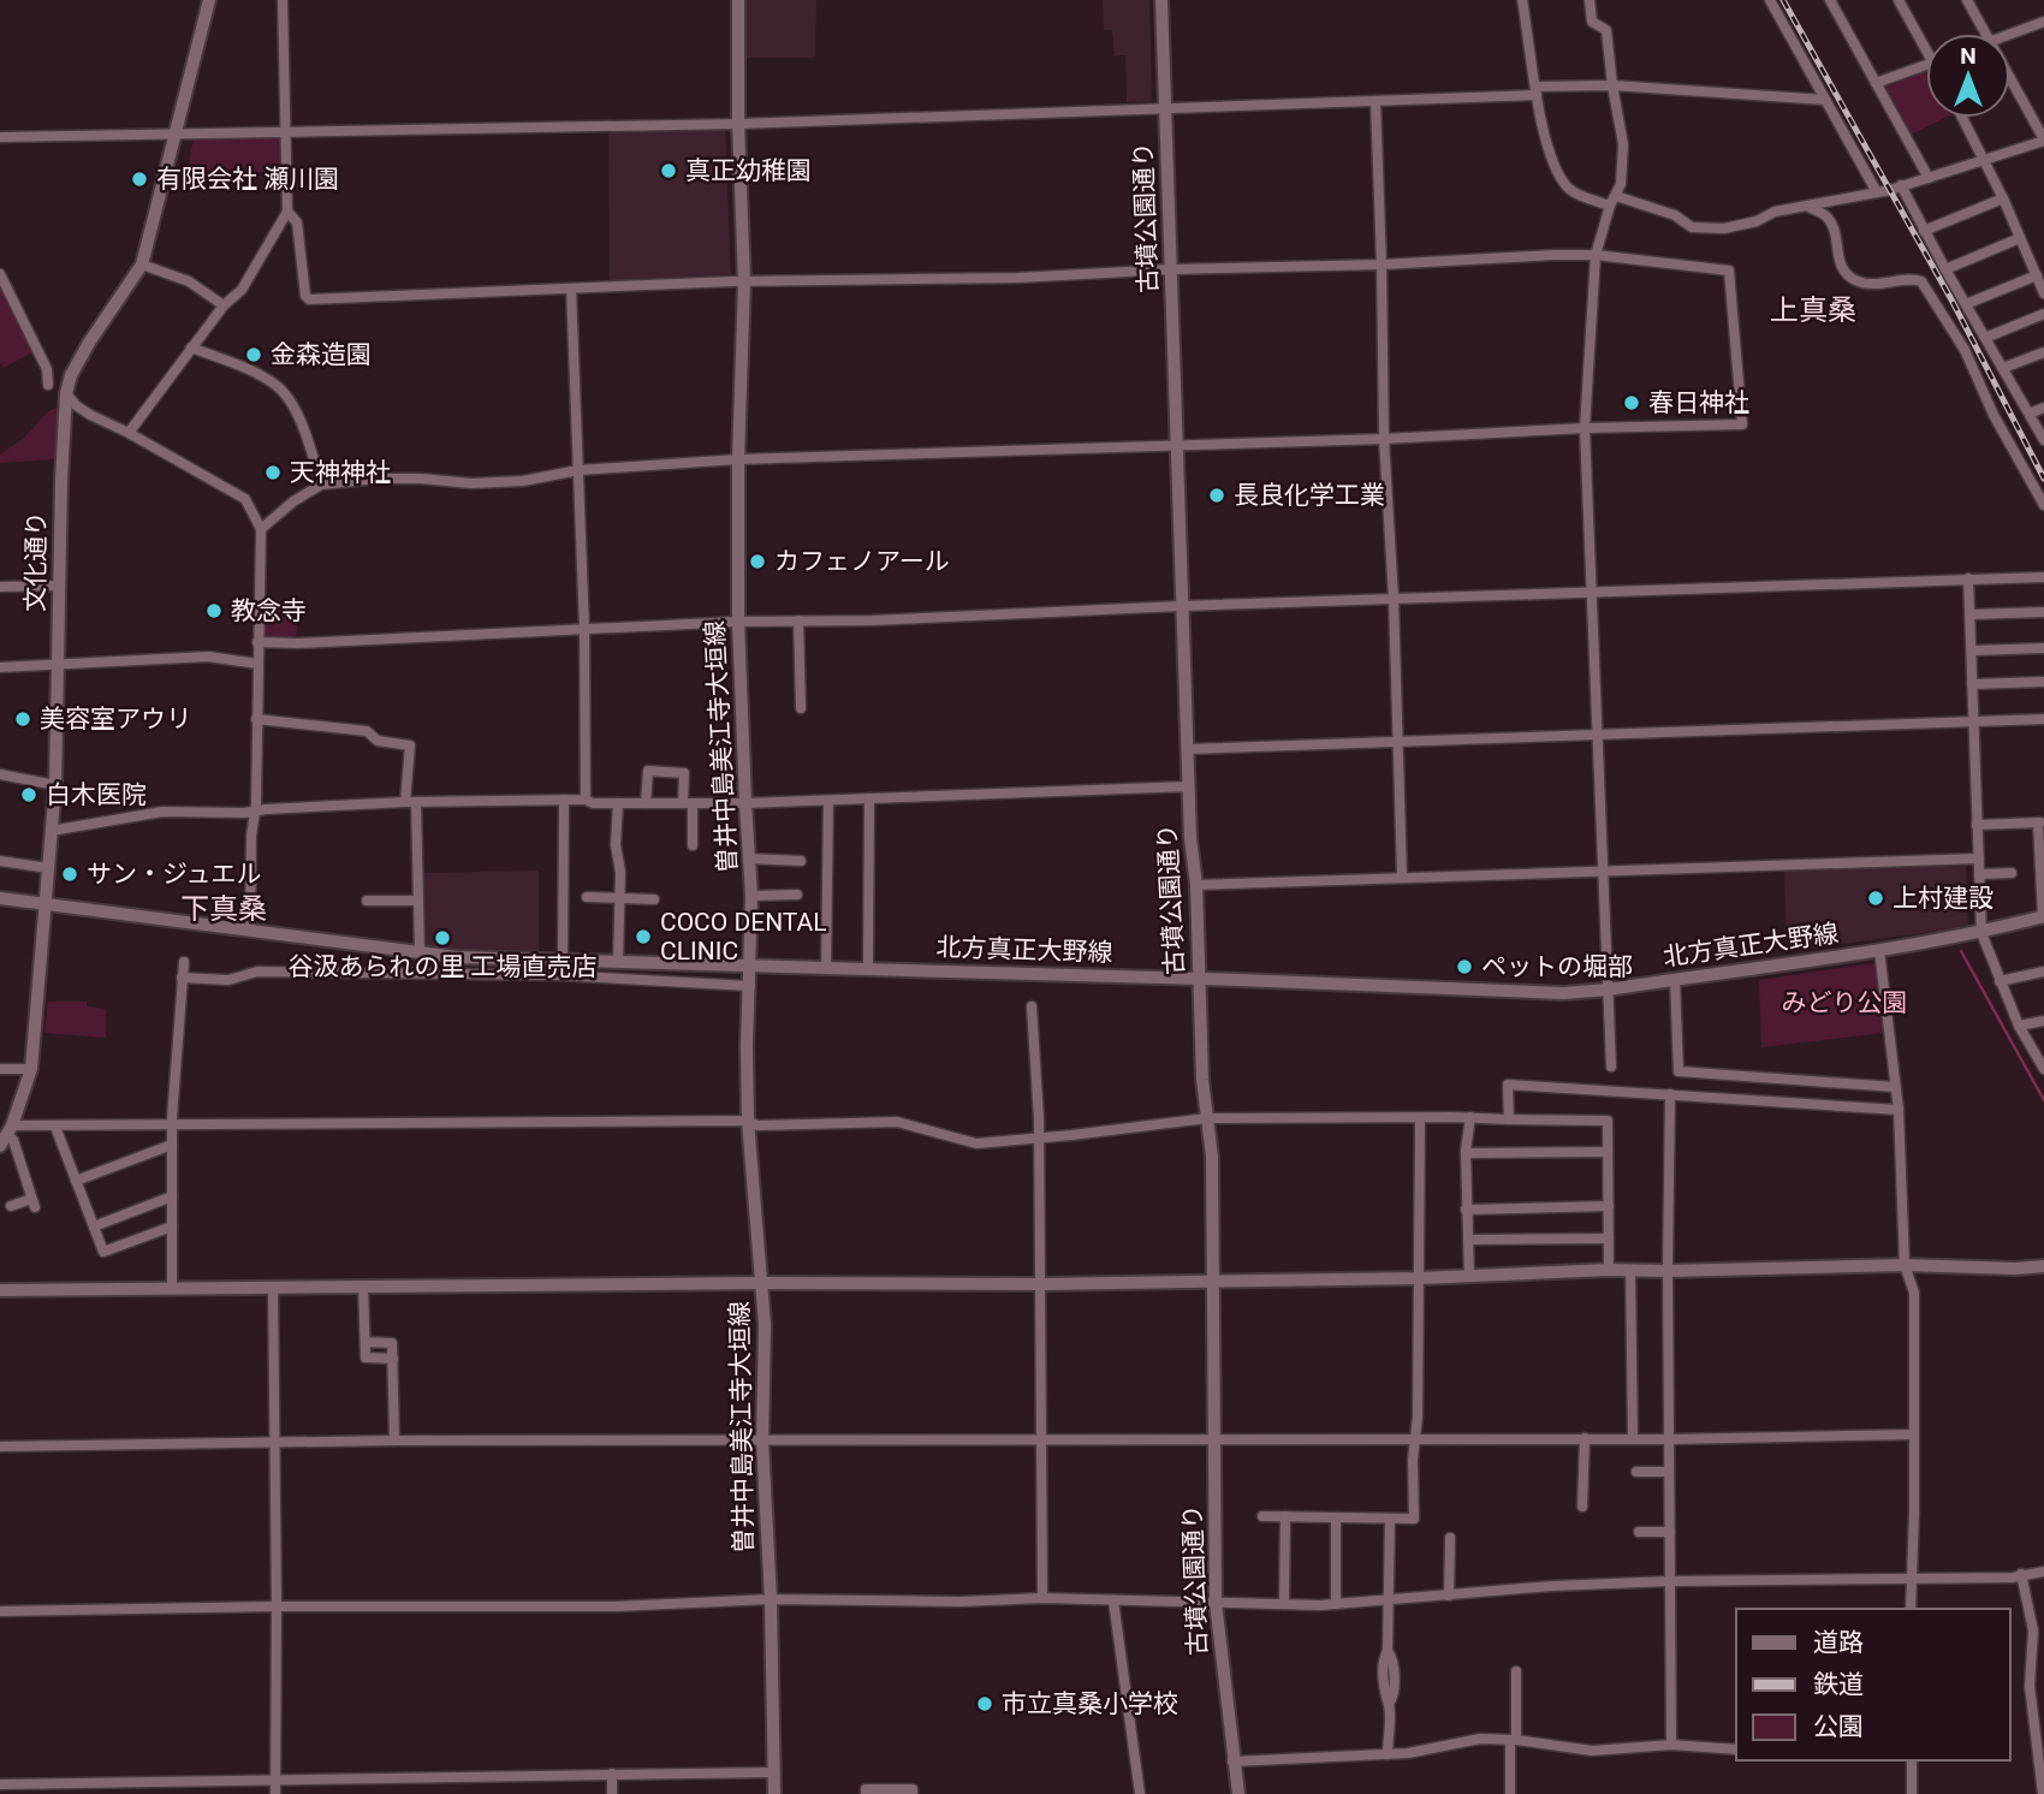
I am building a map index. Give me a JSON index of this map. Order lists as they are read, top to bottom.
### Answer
{
  "streets": {
    "street": [
      "古墳公園通り",
      "文化通り",
      "曽井中島美江寺大垣線",
      "北方真正大野線"
    ]
  },
  "crossings": [
    ["古墳公園通り", "北方真正大野線"],
    ["文化通り", "北方真正大野線"],
    ["曽井中島美江寺大垣線", "北方真正大野線"]
  ],
  "districts": ["上真桑", "下真桑"],
  "parks": ["みどり公園"],
  "places": [
    "真正幼稚園",
    "有限会社 瀬川園",
    "金森造園",
    "春日神社",
    "天神神社",
    "長良化学工業",
    "カフェノアール",
    "教念寺",
    "美容室アウリ",
    "白木医院",
    "サン・ジュエル",
    "上村建設",
    "COCO DENTAL CLINIC",
    "谷汲あられの里 工場直売店",
    "ペットの堀部",
    "市立真桑小学校"
  ],
  "legend": ["道路", "鉄道", "公園"],
  "north": "top"
}
